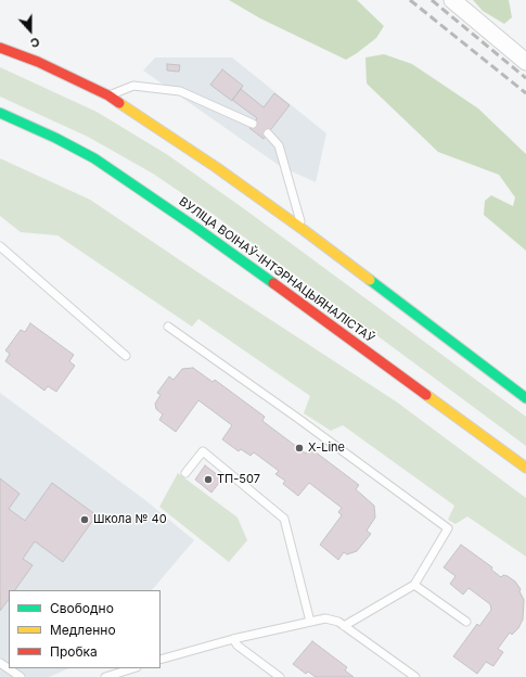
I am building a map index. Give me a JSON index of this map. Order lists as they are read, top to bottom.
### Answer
{
  "streets": {
    "main road": ["ВУЛІЦА ВОІНАЎ-ІНТЭРНАЦЫЯНАЛІСТАЎ"]
  },
  "places": ["X-Line", "ТП-507", "Школа № 40"],
  "legend": ["Свободно", "Медленно", "Пробка"],
  "north": "bottom"
}
